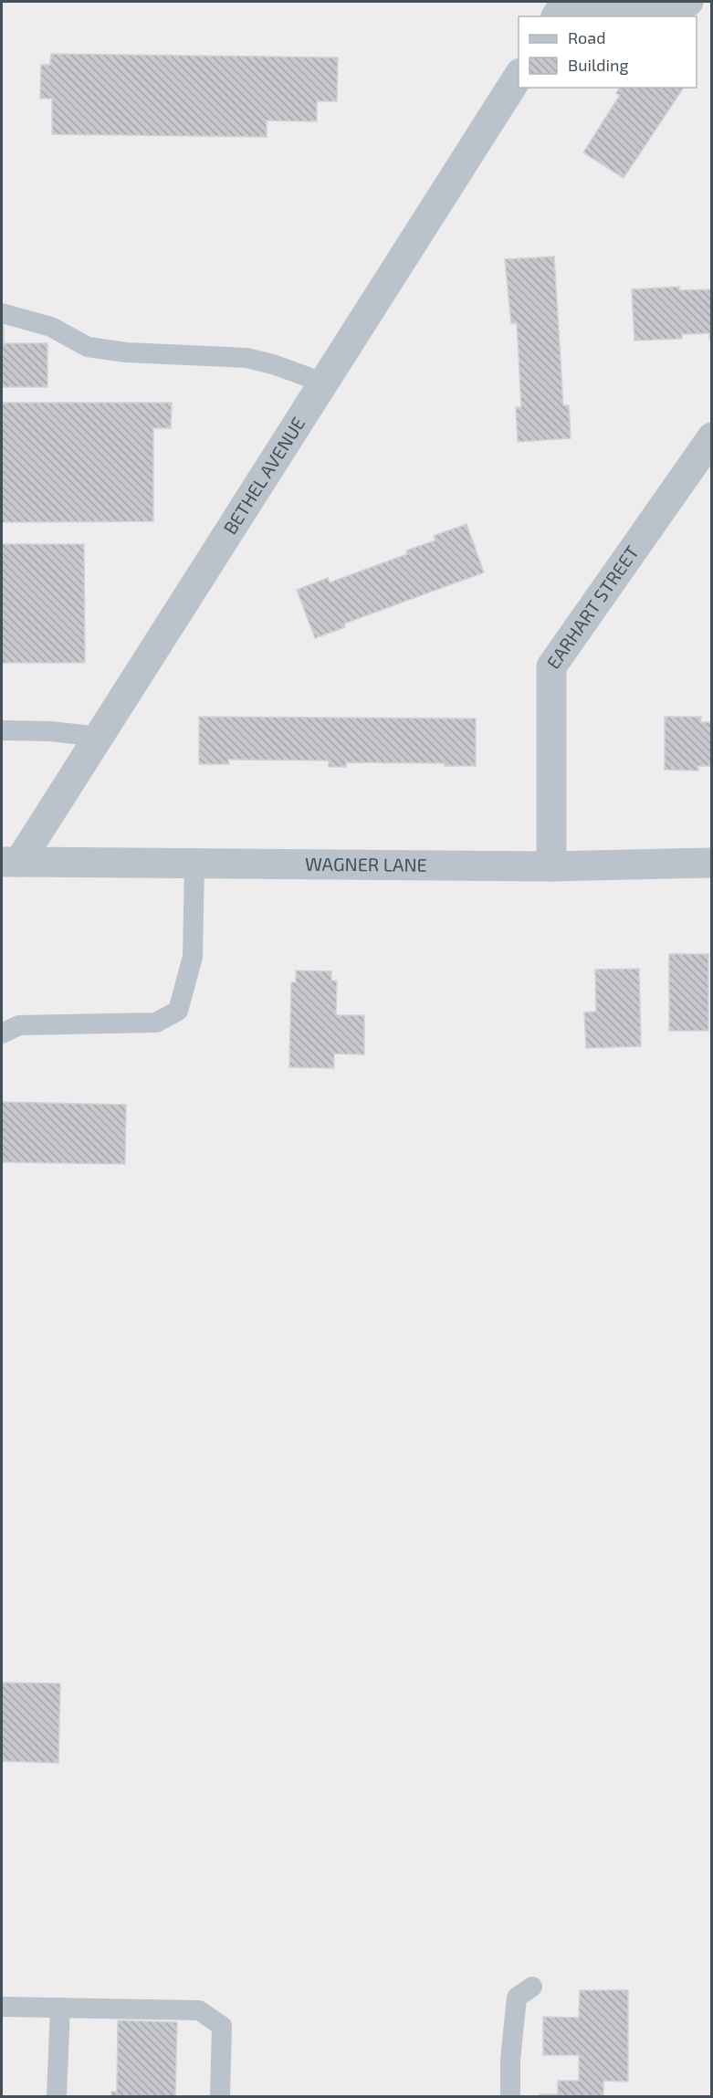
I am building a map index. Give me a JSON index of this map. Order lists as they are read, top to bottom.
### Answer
{
  "streets": {
    "street": ["BETHEL AVENUE", "EARHART STREET", "WAGNER LANE"]
  },
  "crossings": [
    ["BETHEL AVENUE", "WAGNER LANE"],
    ["EARHART STREET", "WAGNER LANE"]
  ],
  "legend": ["Road", "Building"]
}
